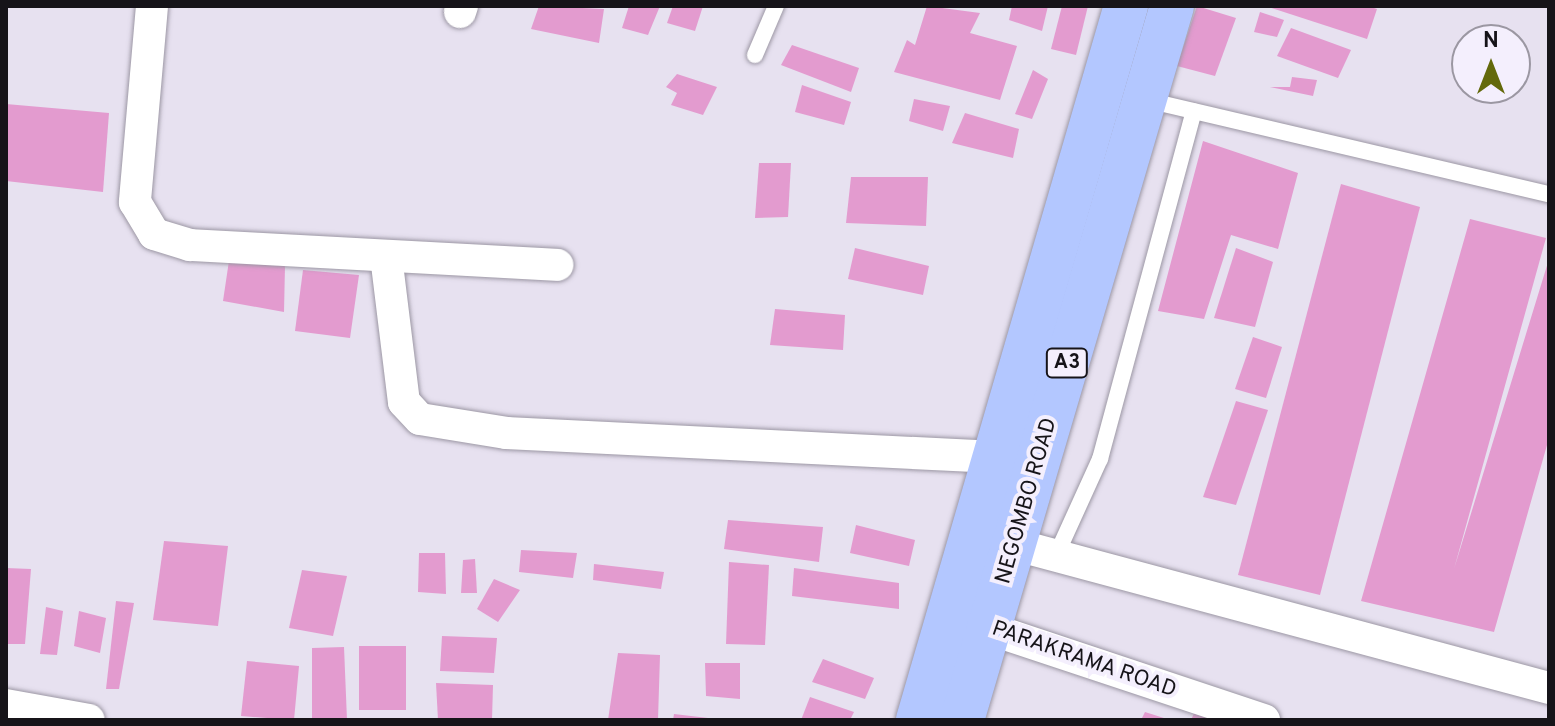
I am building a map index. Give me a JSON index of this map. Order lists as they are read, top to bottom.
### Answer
{
  "streets": {
    "highway": ["A3", "NEGOMBO ROAD"],
    "street": ["PARAKRAMA ROAD"]
  },
  "crossings": [
    ["NEGOMBO ROAD", "PARAKRAMA ROAD"]
  ],
  "north": "top"
}
